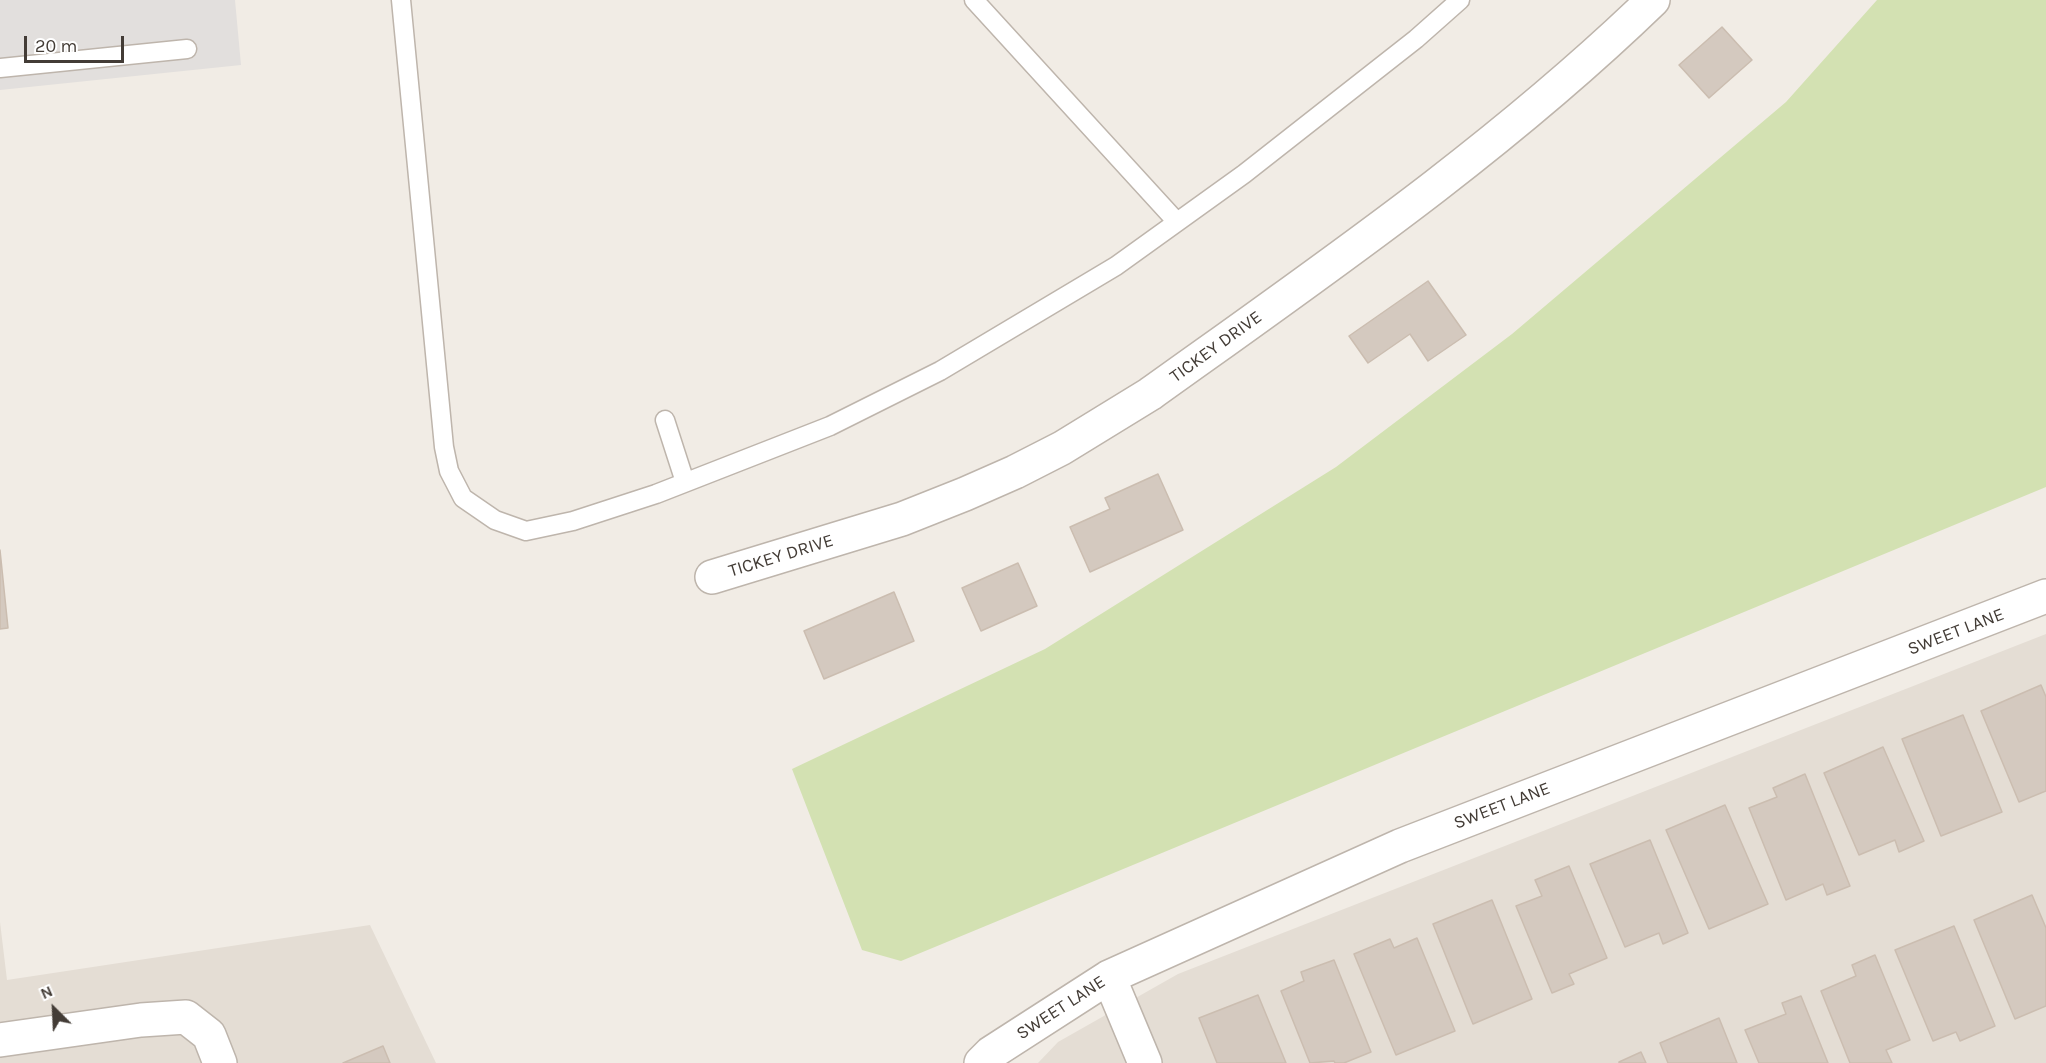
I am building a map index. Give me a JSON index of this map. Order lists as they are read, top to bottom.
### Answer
{
  "streets": {
    "street": ["TICKEY DRIVE", "SWEET LANE"]
  },
  "scale_bar": "20 m",
  "north": "top left"
}
